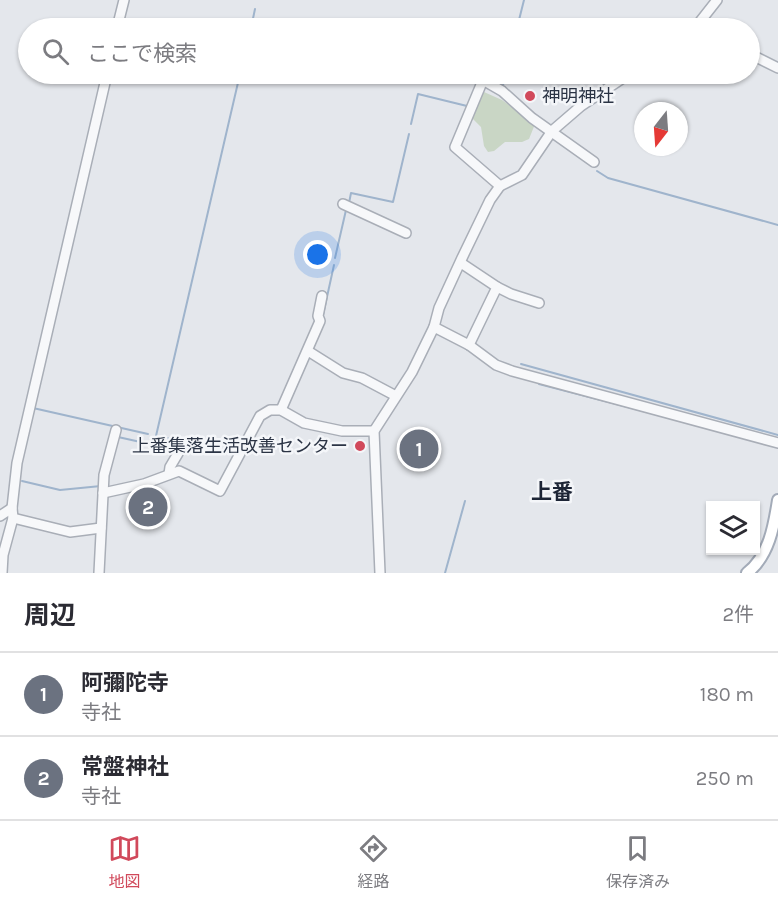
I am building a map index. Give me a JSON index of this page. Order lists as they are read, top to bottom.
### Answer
{
  "districts": ["上番"],
  "places": ["神明神社", "上番集落生活改善センター"],
  "north": "bottom",
  "page": {
    "search": "ここで検索",
    "pins": ["1", "2"],
    "heading": ["周辺", "2件"],
    "list": [
      {
        "mark": "1",
        "name": "阿彌陀寺",
        "note": "寺社",
        "value": "180 m"
      },
      {
        "mark": "2",
        "name": "常盤神社",
        "note": "寺社",
        "value": "250 m"
      }
    ],
    "nav": ["地図", "経路", "保存済み"]
  }
}
